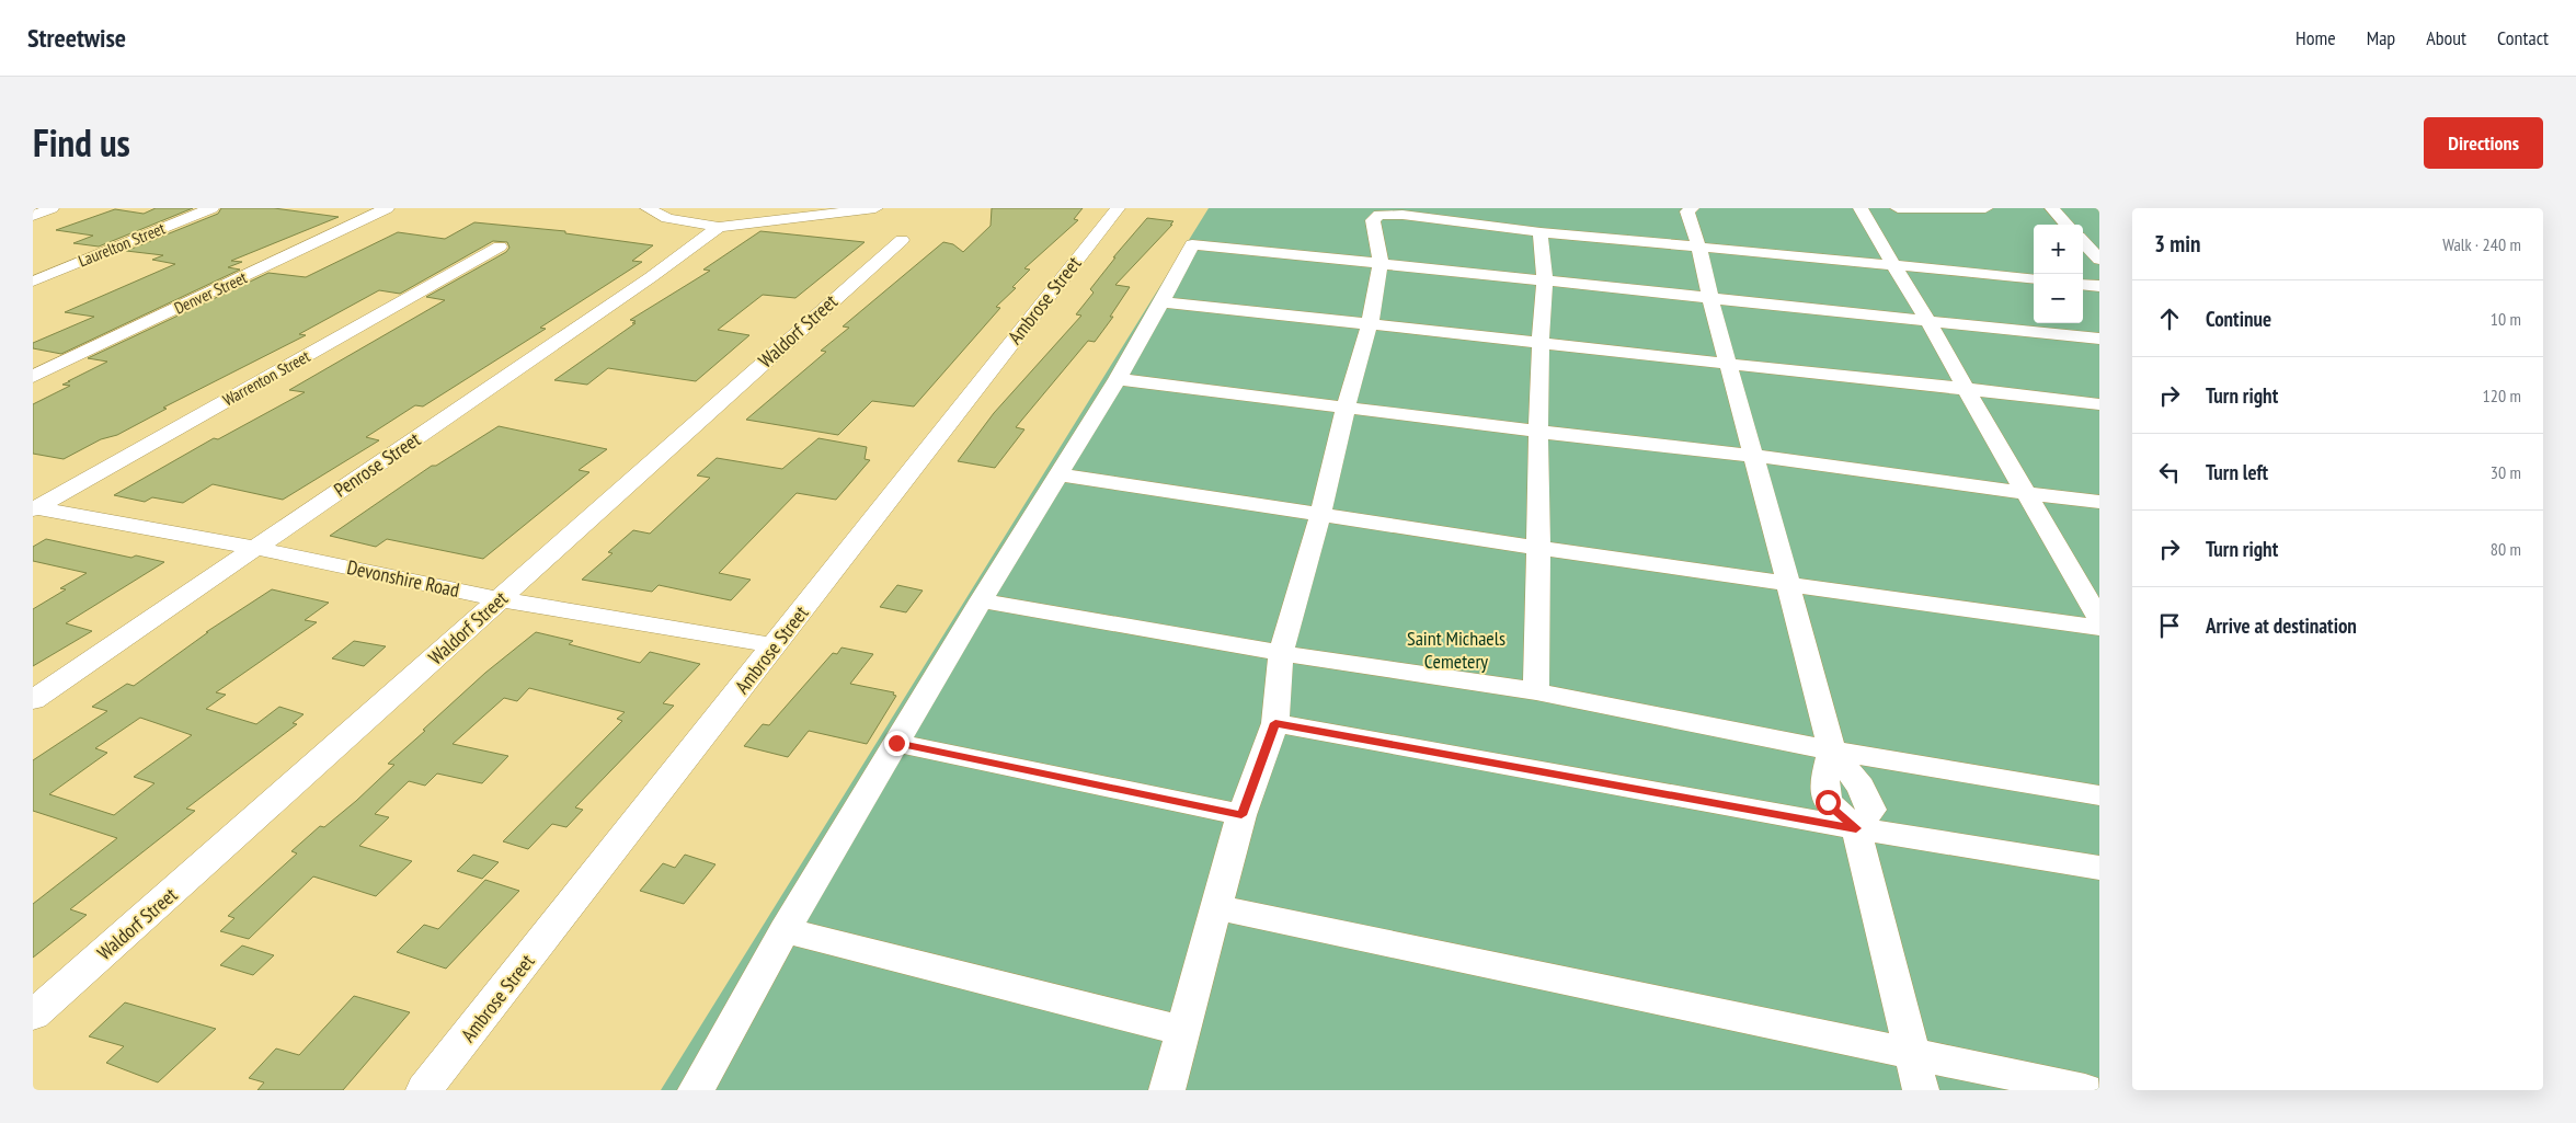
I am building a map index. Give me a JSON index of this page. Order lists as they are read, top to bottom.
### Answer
{
  "streets": {
    "street": [
      "Laurelton Street",
      "Denver Street",
      "Ambrose Street",
      "Waldorf Street",
      "Warrenton Street",
      "Penrose Street",
      "Devonshire Road"
    ]
  },
  "crossings": [
    ["Ambrose Street", "Devonshire Road"],
    ["Waldorf Street", "Devonshire Road"],
    ["Warrenton Street", "Devonshire Road"],
    ["Penrose Street", "Devonshire Road"]
  ],
  "parks": ["Saint Michaels Cemetery"],
  "page": {
    "header": "Streetwise",
    "nav": [
      "Home",
      "Map",
      "About",
      "Contact"
    ],
    "title": "Find us",
    "buttons": "Directions",
    "heading": ["3 min", "Walk · 240 m"],
    "map_buttons": ["+", "−"],
    "list": [
      ["Continue", "10 m"],
      ["Turn right", "120 m"],
      ["Turn left", "30 m"],
      ["Turn right", "80 m"],
      "Arrive at destination"
    ]
  }
}
